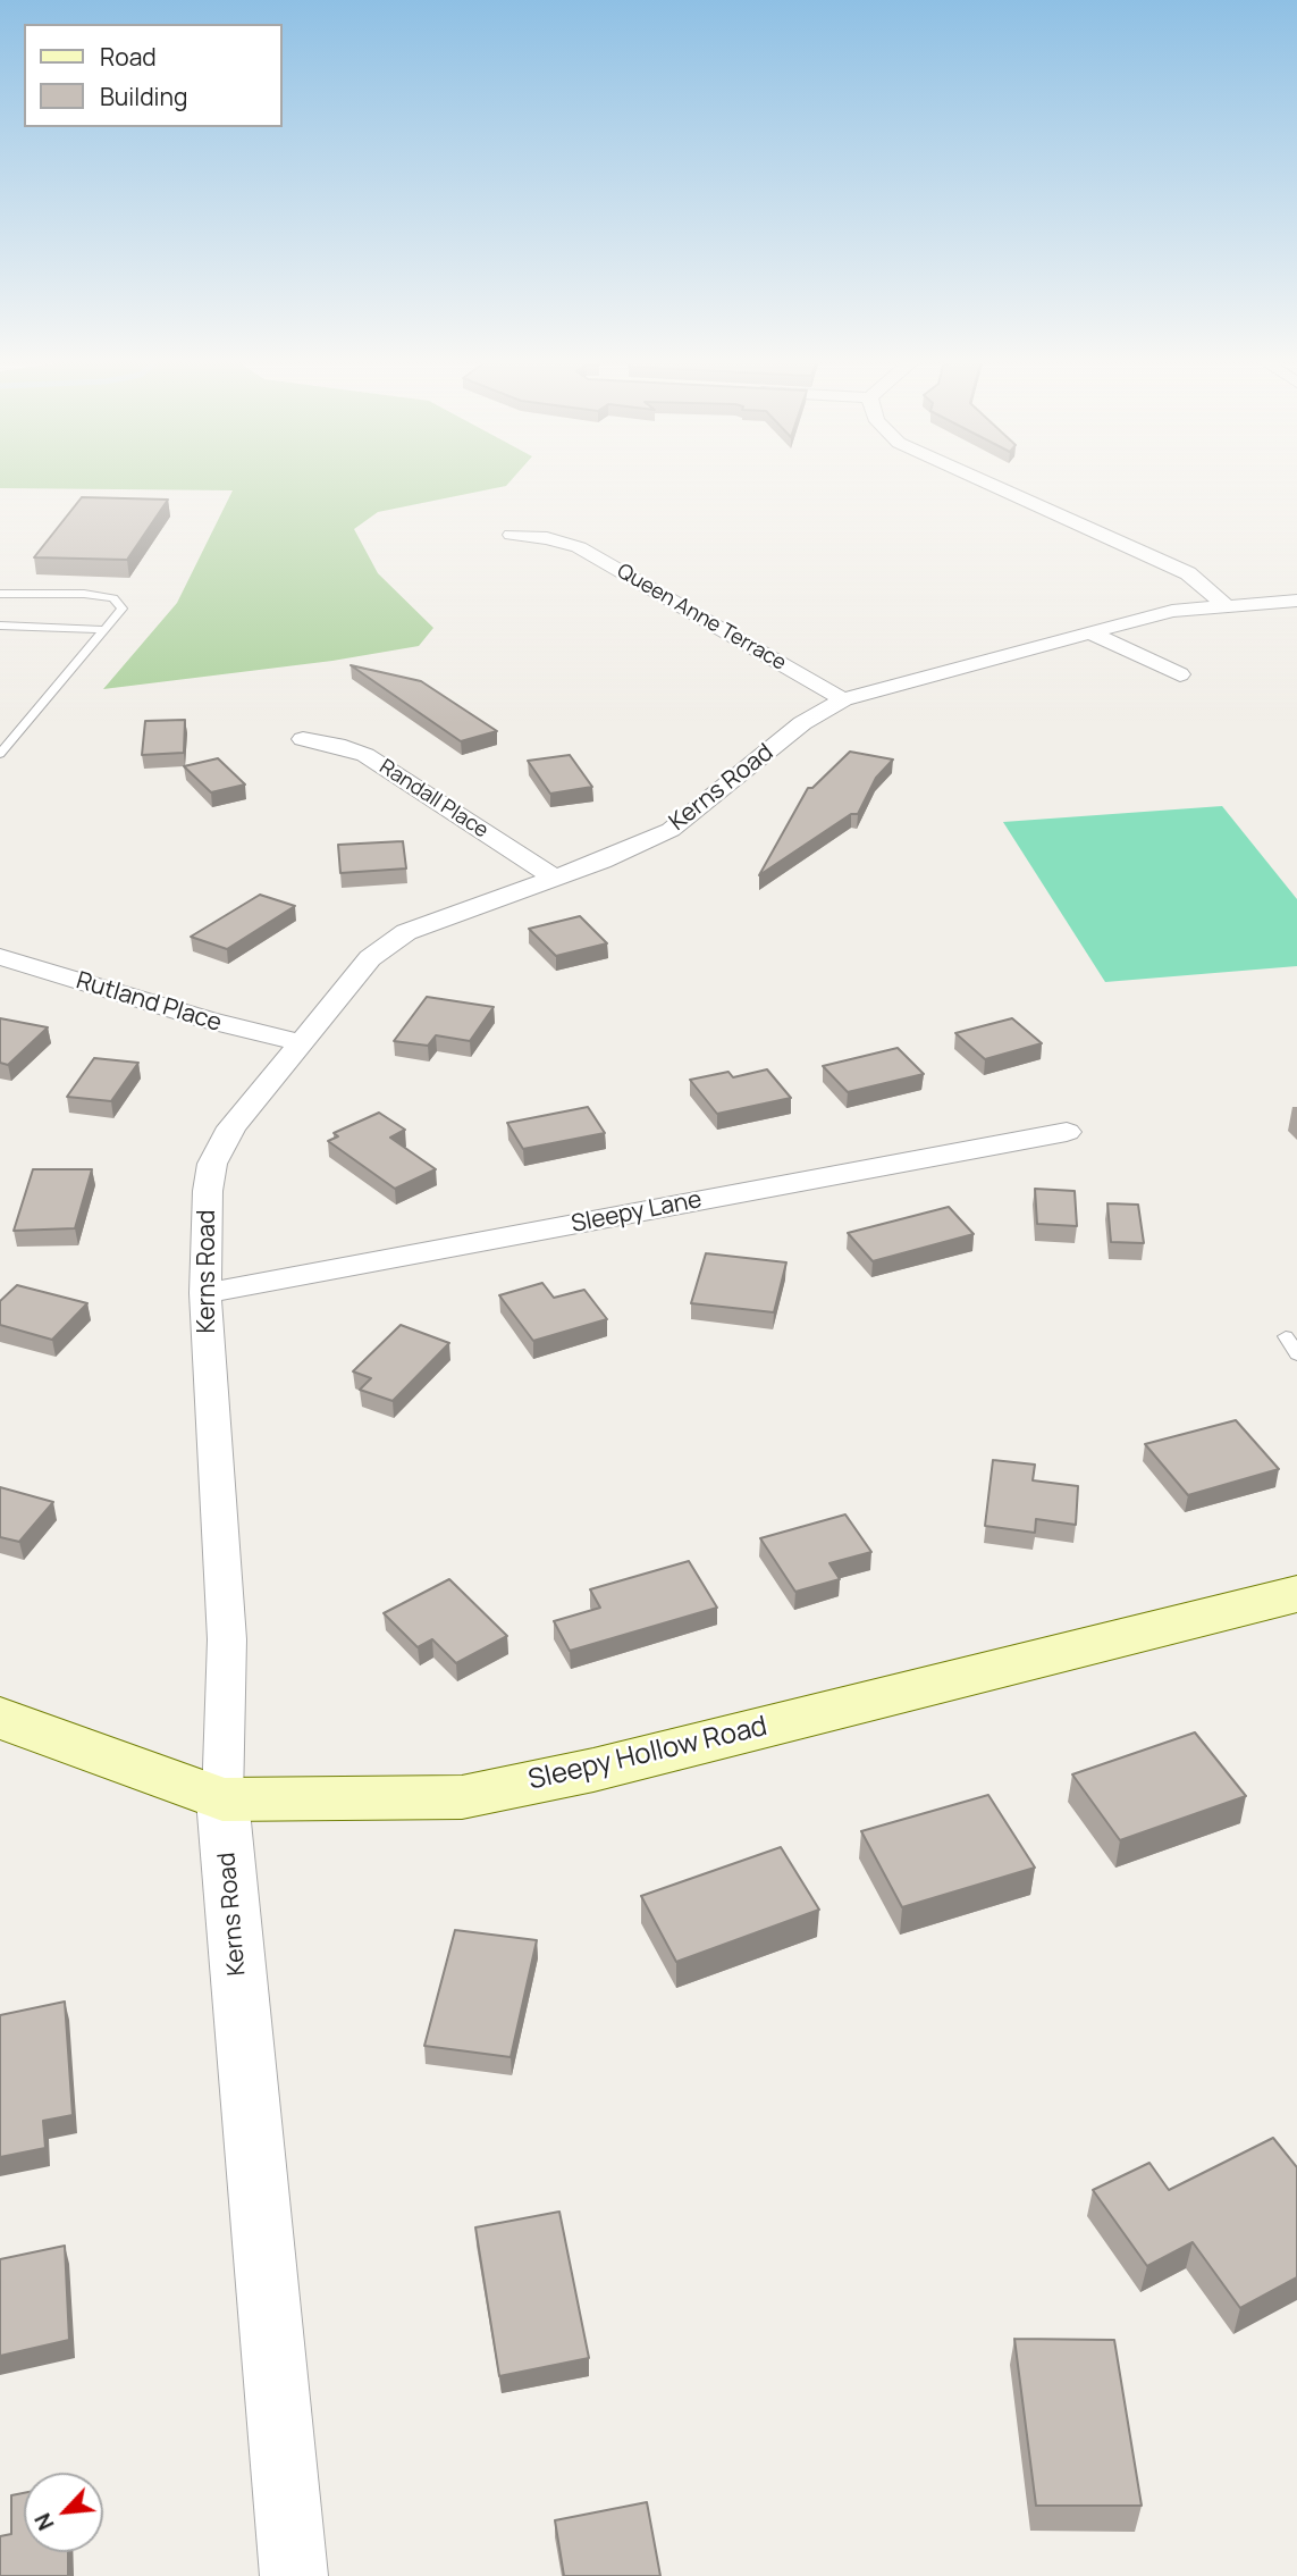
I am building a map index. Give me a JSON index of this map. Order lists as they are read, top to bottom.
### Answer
{
  "streets": {
    "main road": ["Sleepy Hollow Road"],
    "street": [
      "Queen Anne Terrace",
      "Kerns Road",
      "Randall Place",
      "Rutland Place",
      "Sleepy Lane"
    ]
  },
  "crossings": [
    ["Queen Anne Terrace", "Kerns Road"],
    ["Kerns Road", "Randall Place"],
    ["Kerns Road", "Rutland Place"],
    ["Kerns Road", "Sleepy Lane"],
    ["Kerns Road", "Sleepy Hollow Road"]
  ],
  "legend": ["Road", "Building"],
  "north": "bottom left"
}
